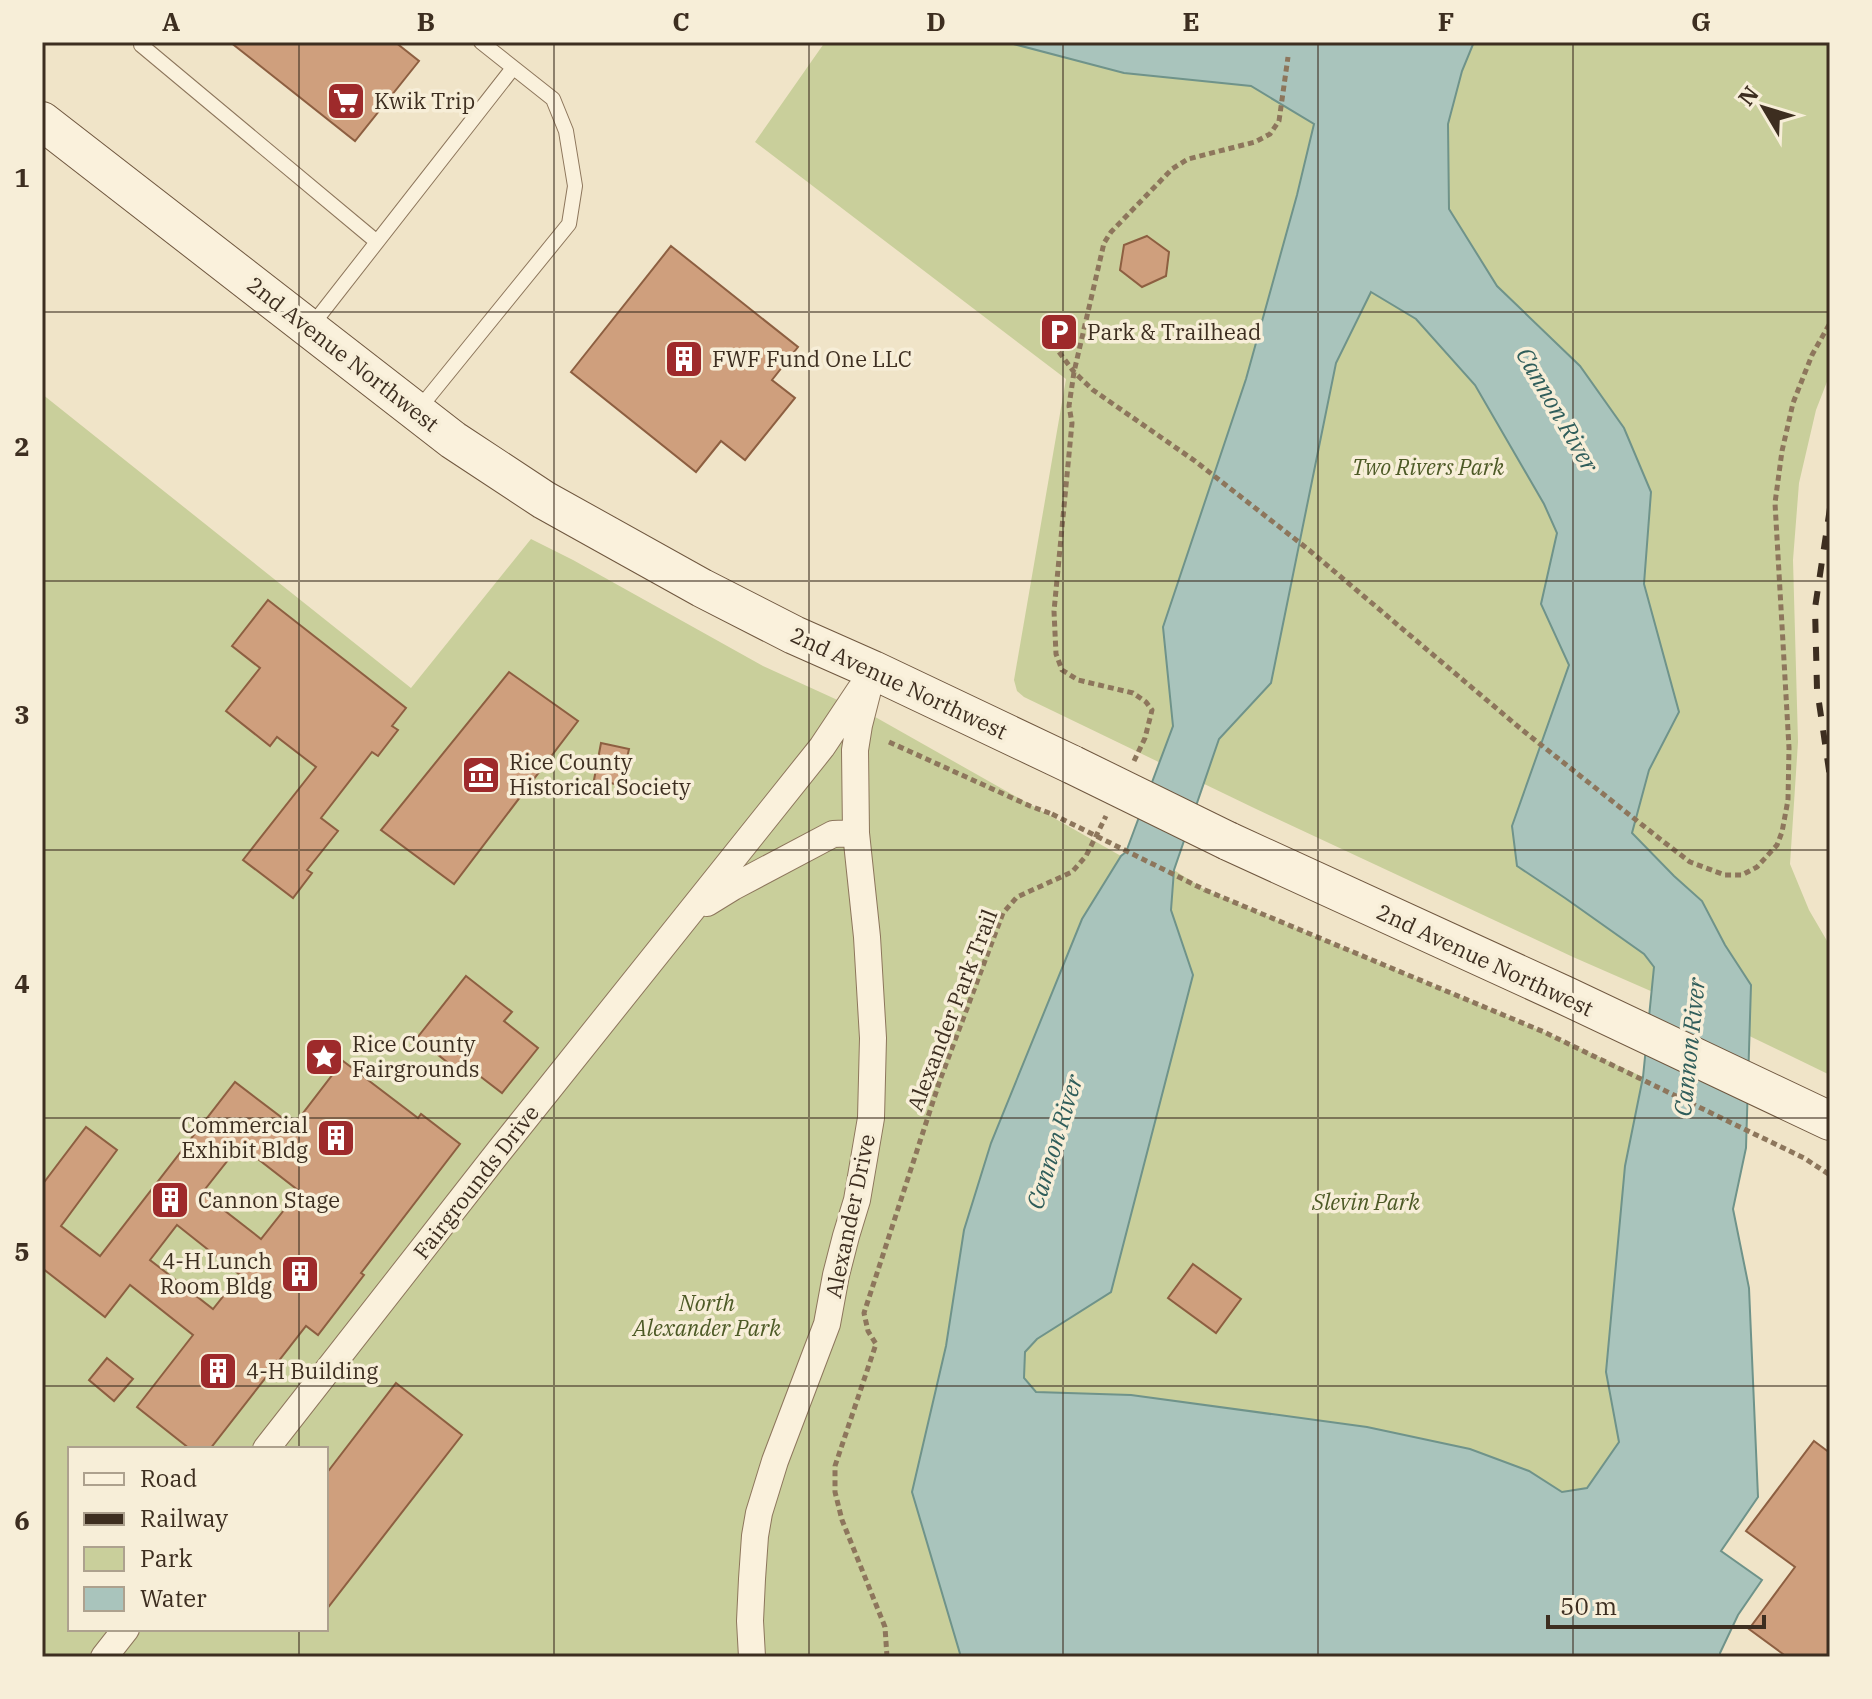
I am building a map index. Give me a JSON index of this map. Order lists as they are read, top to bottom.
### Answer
{
  "streets": {
    "street": ["2nd Avenue Northwest", "Fairgrounds Drive", "Alexander Drive"],
    "path": ["Alexander Park Trail"]
  },
  "crossings": [
    ["2nd Avenue Northwest", "Fairgrounds Drive"],
    ["2nd Avenue Northwest", "Alexander Drive"],
    ["Fairgrounds Drive", "Alexander Drive"]
  ],
  "water": ["Cannon River"],
  "parks": ["Two Rivers Park", "Slevin Park", "North Alexander Park"],
  "places": {
    "supermarket": ["Kwik Trip"],
    "parking": ["Park & Trailhead"],
    "building": [
      "FWF Fund One LLC",
      "Commercial Exhibit Bldg",
      "Cannon Stage",
      "4-H Lunch Room Bldg",
      "4-H Building"
    ],
    "museum": ["Rice County Historical Society"],
    "place": ["Rice County Fairgrounds"]
  },
  "legend": [
    "Road",
    "Railway",
    "Park",
    "Water"
  ],
  "scale_bar": "50 m",
  "north": "top left",
  "grid": {
    "columns": [
      "A",
      "B",
      "C",
      "D",
      "E",
      "F",
      "G"
    ],
    "rows": [
      "1",
      "2",
      "3",
      "4",
      "5",
      "6"
    ]
  }
}
